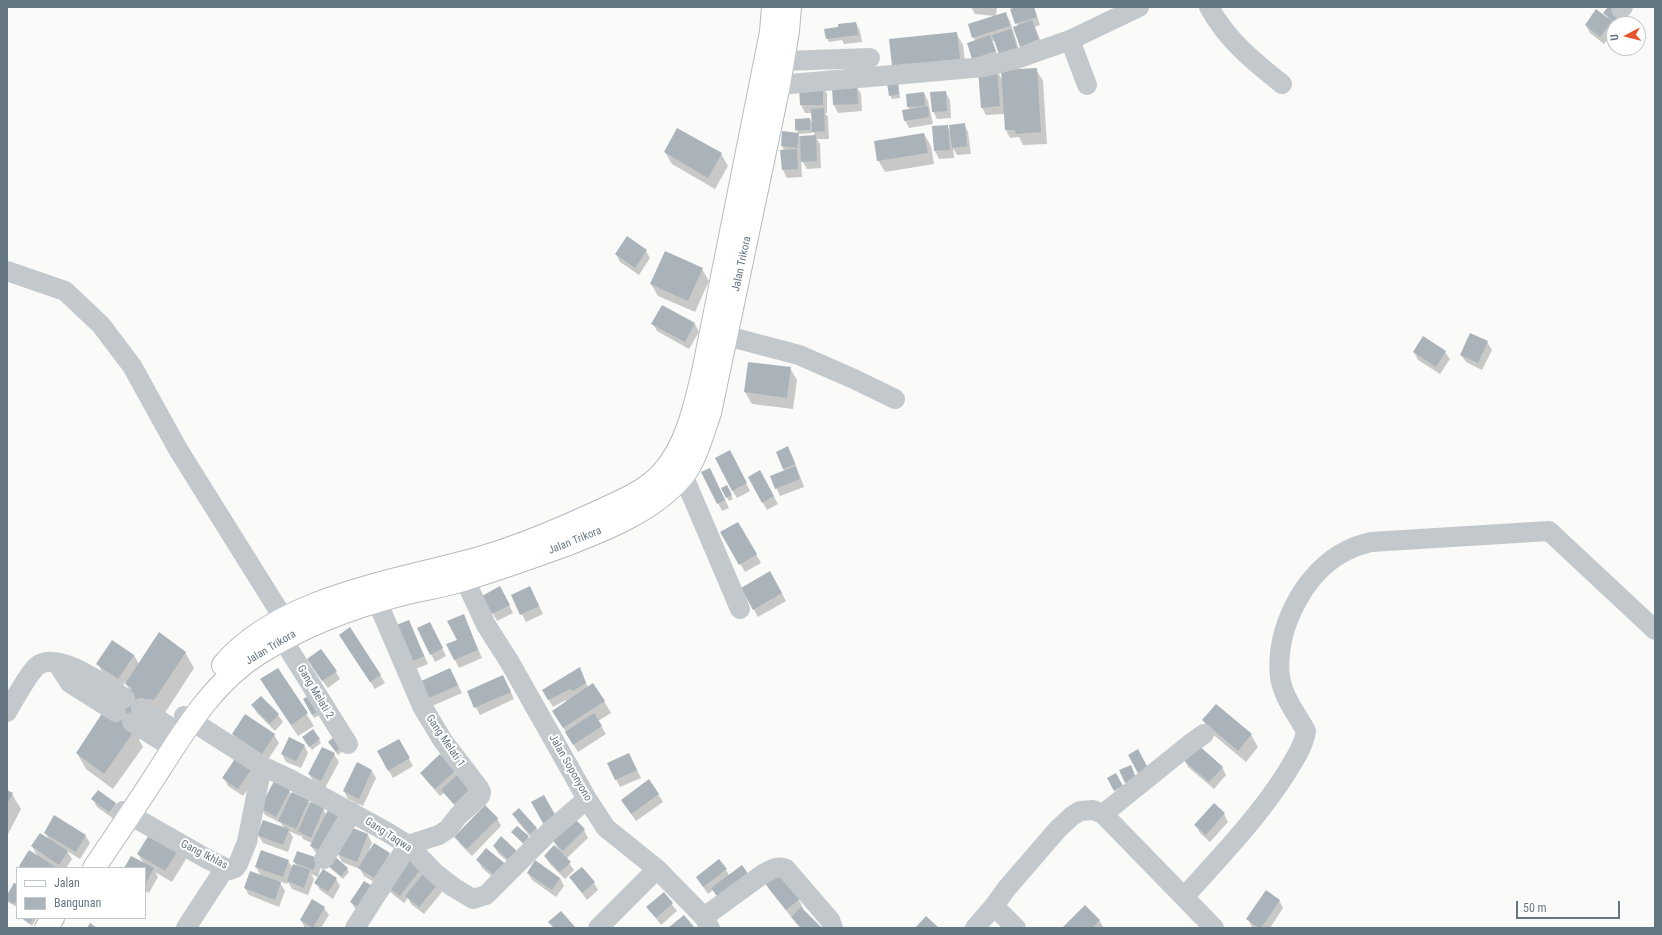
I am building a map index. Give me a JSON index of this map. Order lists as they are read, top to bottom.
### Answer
{
  "streets": {
    "main road": ["Jalan Trikora"],
    "street": [
      "Gang Melati 2",
      "Gang Melati 1",
      "Jalan Soponyono",
      "Gang Taqwa",
      "Gang Ikhlas"
    ]
  },
  "crossings": [
    ["Jalan Trikora", "Gang Melati 2"],
    ["Jalan Trikora", "Gang Melati 1"],
    ["Jalan Trikora", "Jalan Soponyono"],
    ["Jalan Trikora", "Gang Taqwa"],
    ["Jalan Trikora", "Gang Ikhlas"],
    ["Gang Melati 1", "Gang Taqwa"],
    ["Jalan Soponyono", "Gang Taqwa"],
    ["Gang Taqwa", "Gang Ikhlas"]
  ],
  "legend": ["Jalan", "Bangunan"],
  "scale_bar": "50 m",
  "north": "left"
}
